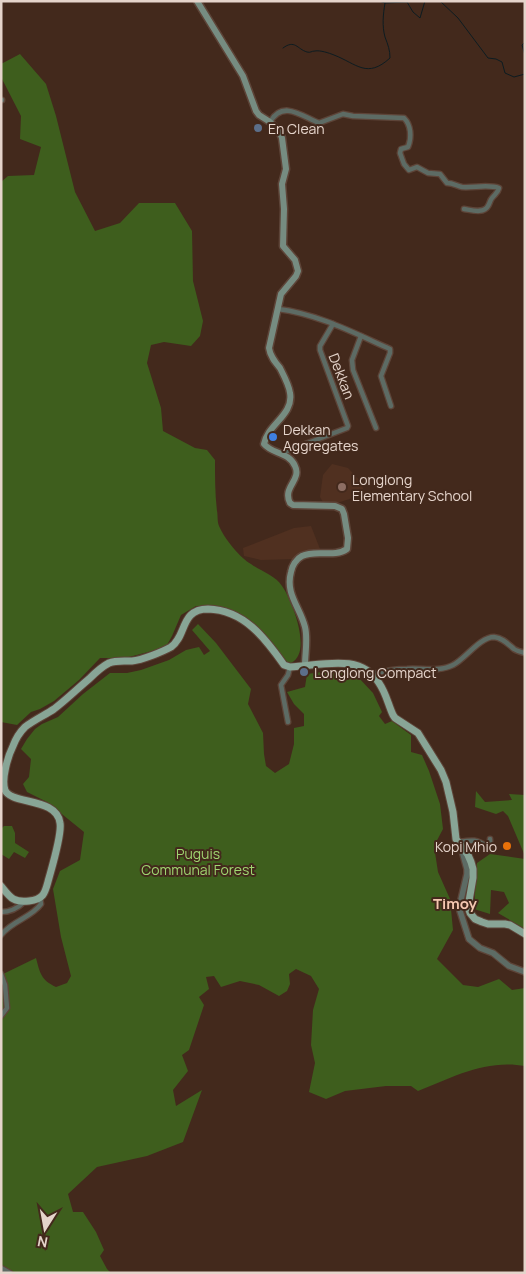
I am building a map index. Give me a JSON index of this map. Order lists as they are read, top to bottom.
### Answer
{
  "streets": {
    "street": ["Dekkan"]
  },
  "districts": ["Timoy"],
  "parks": ["Puguis Communal Forest"],
  "places": [
    "En Clean",
    "Dekkan Aggregates",
    "Longlong Elementary School",
    "Longlong Compact",
    "Kopi Mhio"
  ],
  "north": "bottom"
}
